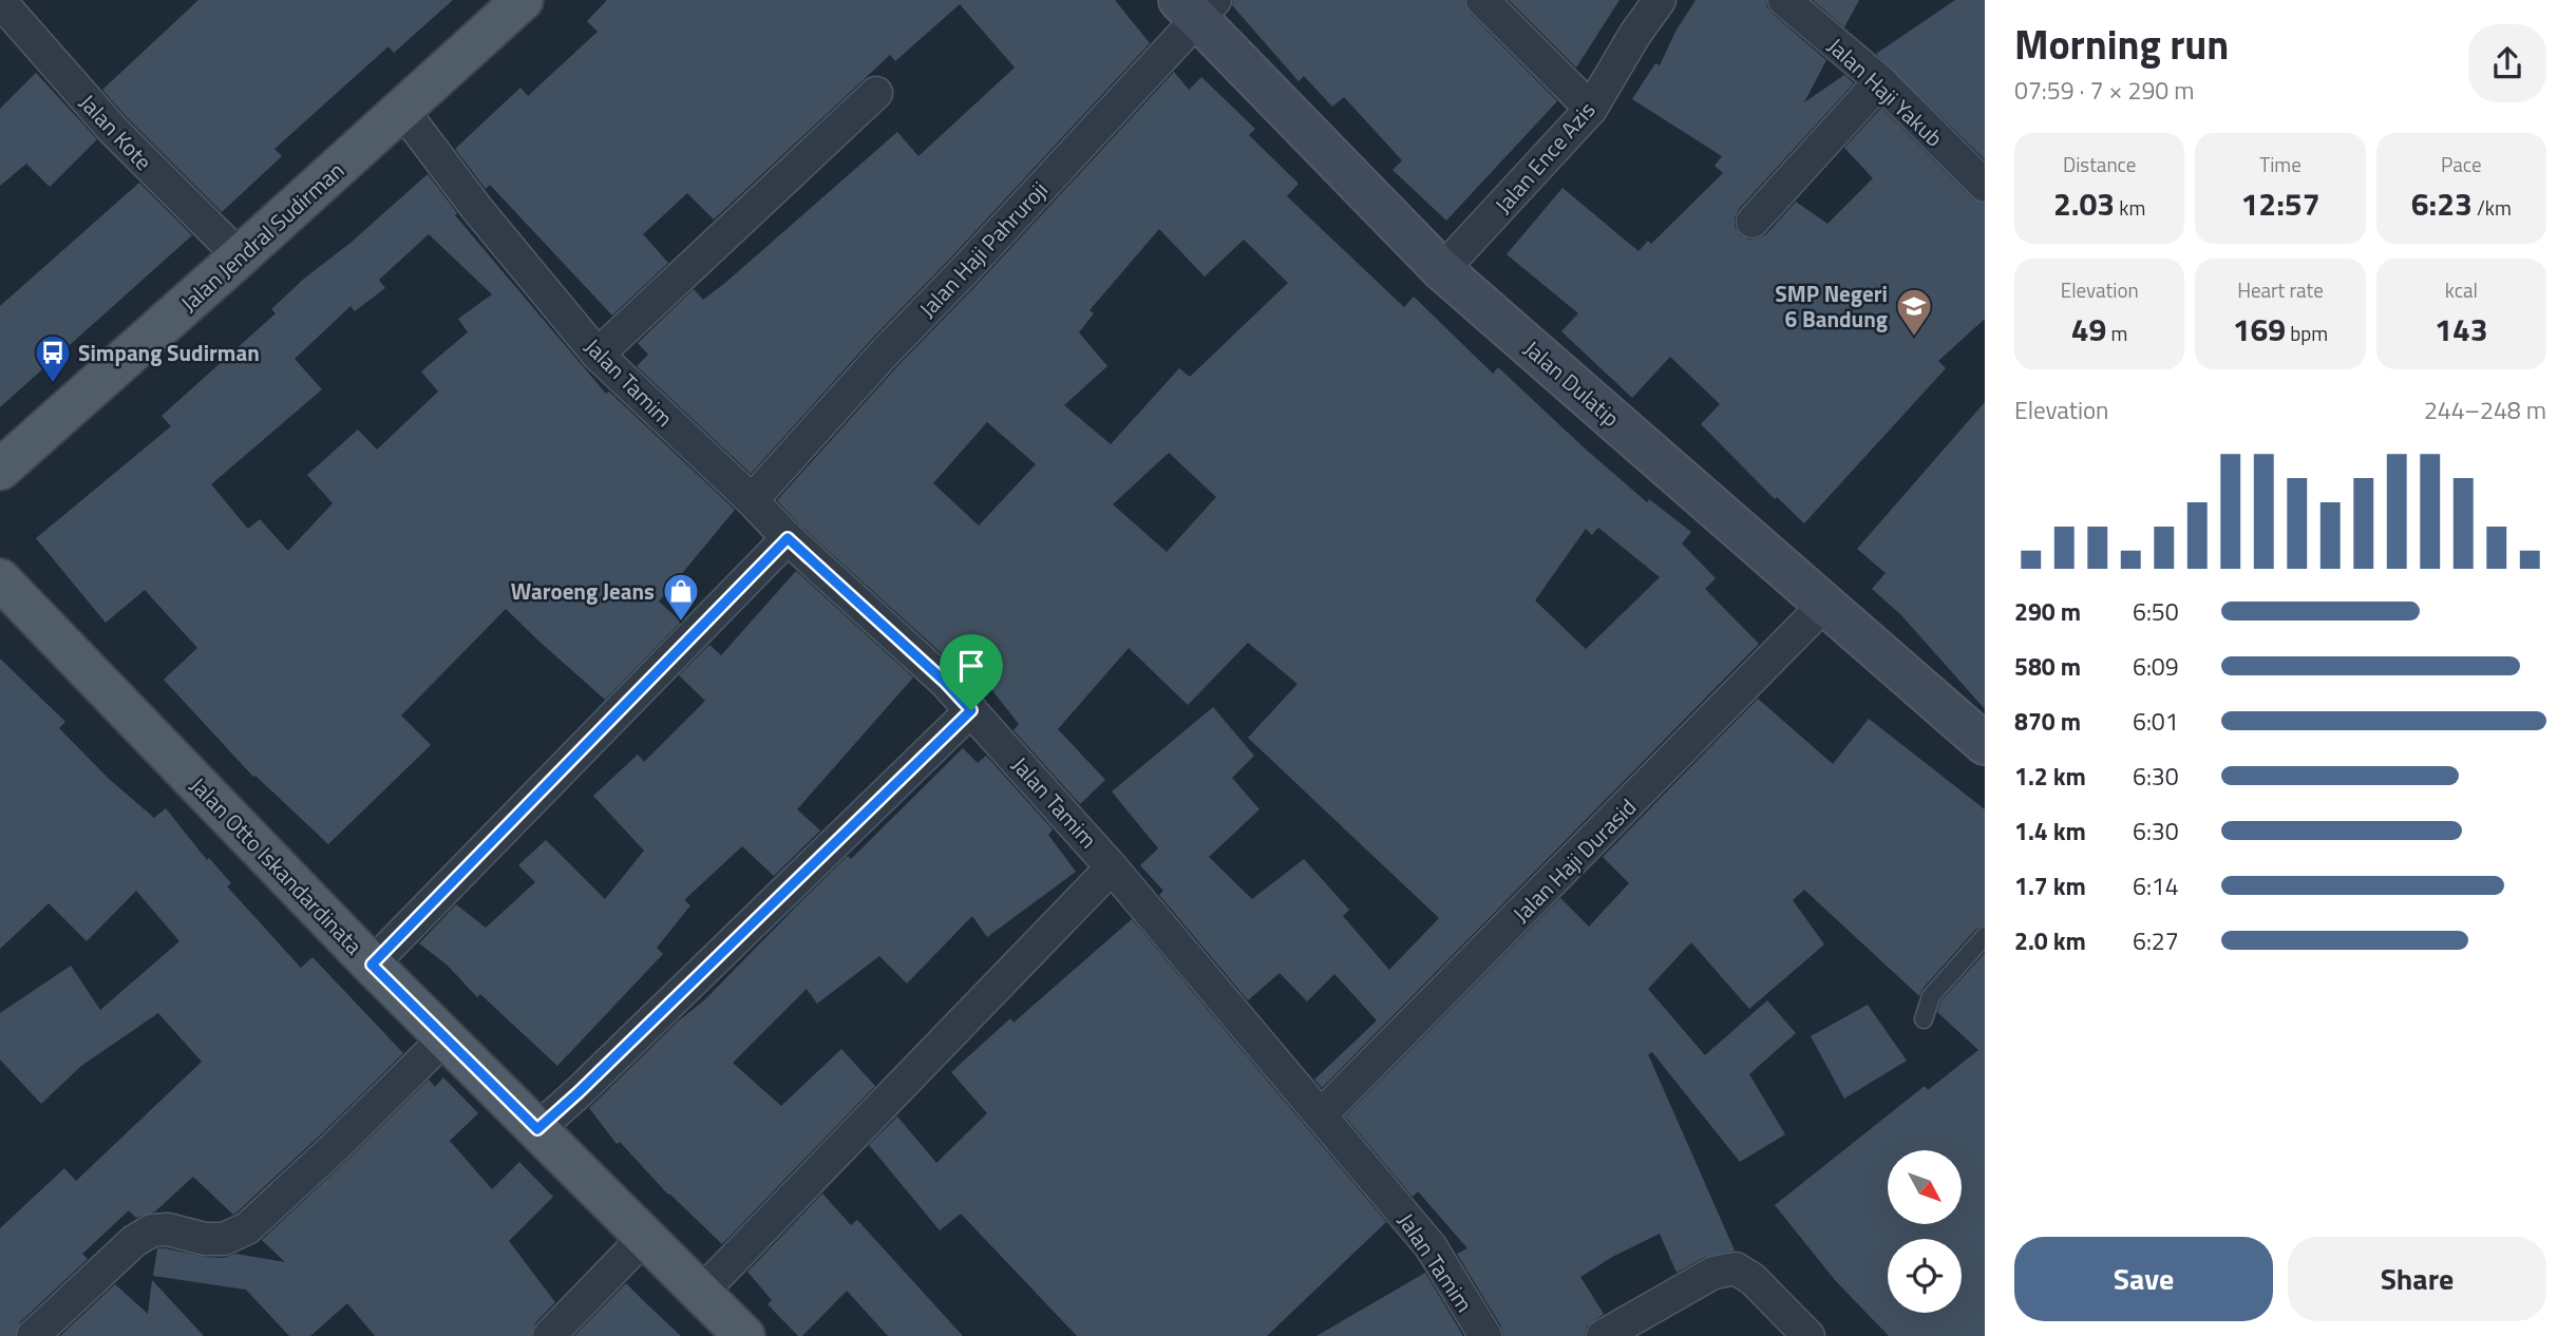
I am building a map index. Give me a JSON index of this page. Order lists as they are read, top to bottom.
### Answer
{
  "streets": {
    "main road": ["Jalan Jendral Sudirman", "Jalan Otto Iskandardinata"],
    "street": [
      "Jalan Haji Yakub",
      "Jalan Kote",
      "Jalan Ence Azis",
      "Jalan Haji Pahruroji",
      "Jalan Tamim",
      "Jalan Dulatip",
      "Jalan Haji Durasid"
    ]
  },
  "crossings": [
    ["Jalan Kote", "Jalan Jendral Sudirman"],
    ["Jalan Ence Azis", "Jalan Dulatip"],
    ["Jalan Jendral Sudirman", "Jalan Tamim"],
    ["Jalan Haji Pahruroji", "Jalan Tamim"],
    ["Jalan Haji Pahruroji", "Jalan Dulatip"],
    ["Jalan Tamim", "Jalan Haji Durasid"],
    ["Jalan Dulatip", "Jalan Haji Durasid"]
  ],
  "places": {
    "school or university": ["SMP Negeri 6 Bandung"],
    "bus stop": ["Simpang Sudirman"],
    "shop": ["Waroeng Jeans"]
  },
  "north": "bottom right",
  "page": {
    "heading": ["Morning run", "07:59 · 7 × 290 m"],
    "stats": [
      ["Distance", "2.03 km"],
      ["Time", "12:57"],
      ["Pace", "6:23 /km"],
      ["Elevation", "49 m"],
      ["Heart rate", "169 bpm"],
      ["kcal", "143"]
    ],
    "chart": ["Elevation", "244–248 m"],
    "list": [
      {
        "name": "290 m",
        "note": "6:50"
      },
      {
        "name": "580 m",
        "note": "6:09"
      },
      {
        "name": "870 m",
        "note": "6:01"
      },
      {
        "name": "1.2 km",
        "note": "6:30"
      },
      {
        "name": "1.4 km",
        "note": "6:30"
      },
      {
        "name": "1.7 km",
        "note": "6:14"
      },
      {
        "name": "2.0 km",
        "note": "6:27"
      }
    ],
    "buttons": ["Save", "Share"]
  }
}
